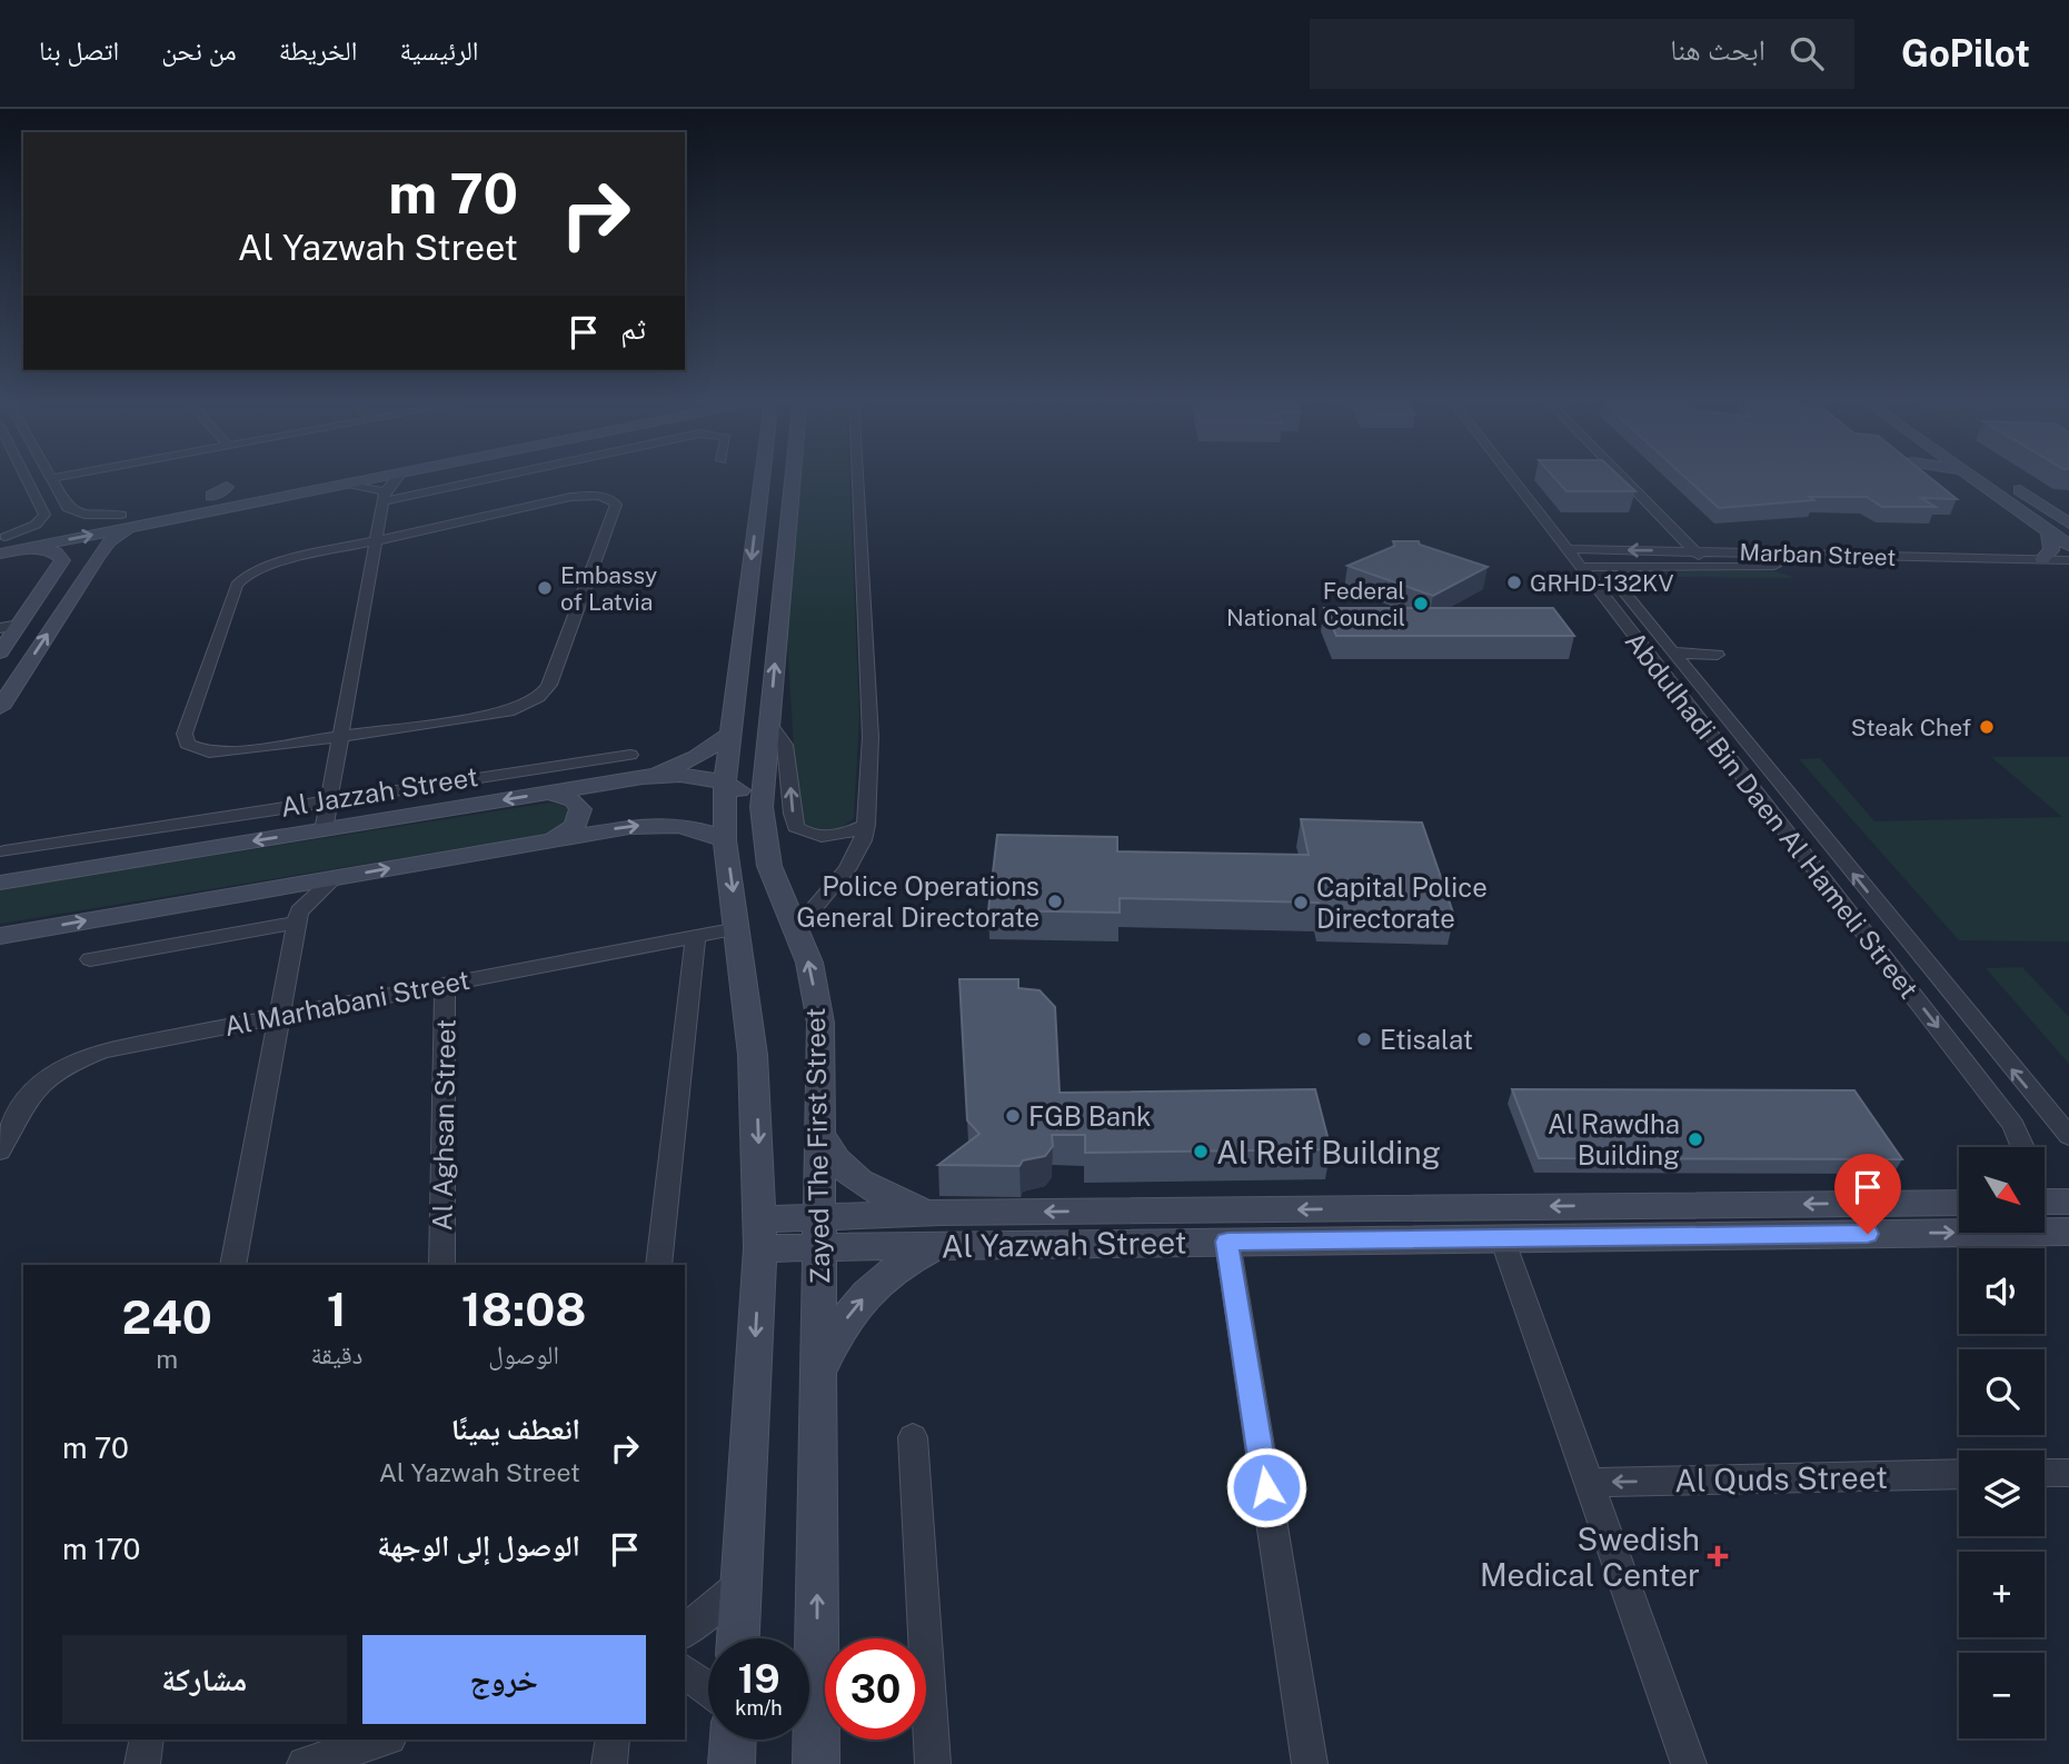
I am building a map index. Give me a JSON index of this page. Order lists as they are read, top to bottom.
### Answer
{
  "streets": {
    "main road": ["Al Jazzah Street", "Zayed The First Street", "Al Yazwah Street"],
    "street": [
      "Marban Street",
      "Abdulhadi Bin Daen Al Hameli Street",
      "Al Marhabani Street",
      "Al Aghsan Street",
      "Al Quds Street"
    ]
  },
  "crossings": [
    ["Marban Street", "Abdulhadi Bin Daen Al Hameli Street"],
    ["Al Jazzah Street", "Zayed The First Street"],
    ["Al Marhabani Street", "Al Aghsan Street"],
    ["Zayed The First Street", "Al Yazwah Street"]
  ],
  "one_way": ["Al Quds Street"],
  "places": {
    "other": [
      "GRHD-132KV",
      "Embassy of Latvia",
      "Federal National Council",
      "Steak Chef",
      "Police Operations General Directorate",
      "Capital Police Directorate",
      "Etisalat",
      "FGB Bank",
      "Al Rawdha Building",
      "Al Reif Building"
    ],
    "health": ["Swedish Medical Center"]
  },
  "north": "bottom right",
  "page": {
    "header": "GoPilot",
    "search": "ابحث هنا",
    "nav": [
      "الرئيسية",
      "الخريطة",
      "من نحن",
      "اتصل بنا"
    ],
    "turn": ["70 m", "Al Yazwah Street"],
    "then": "ثم",
    "map_buttons": ["+", "−"],
    "eta": [
      "18:08",
      "الوصول",
      "1",
      "دقيقة",
      "240",
      "m"
    ],
    "list": [
      {
        "name": "انعطف يمينًا",
        "note": "Al Yazwah Street",
        "value": "70 m"
      },
      {
        "name": "الوصول إلى الوجهة",
        "value": "170 m"
      }
    ],
    "buttons": ["خروج", "مشاركة"],
    "speed": "19 km/h",
    "limit": "30"
  }
}
